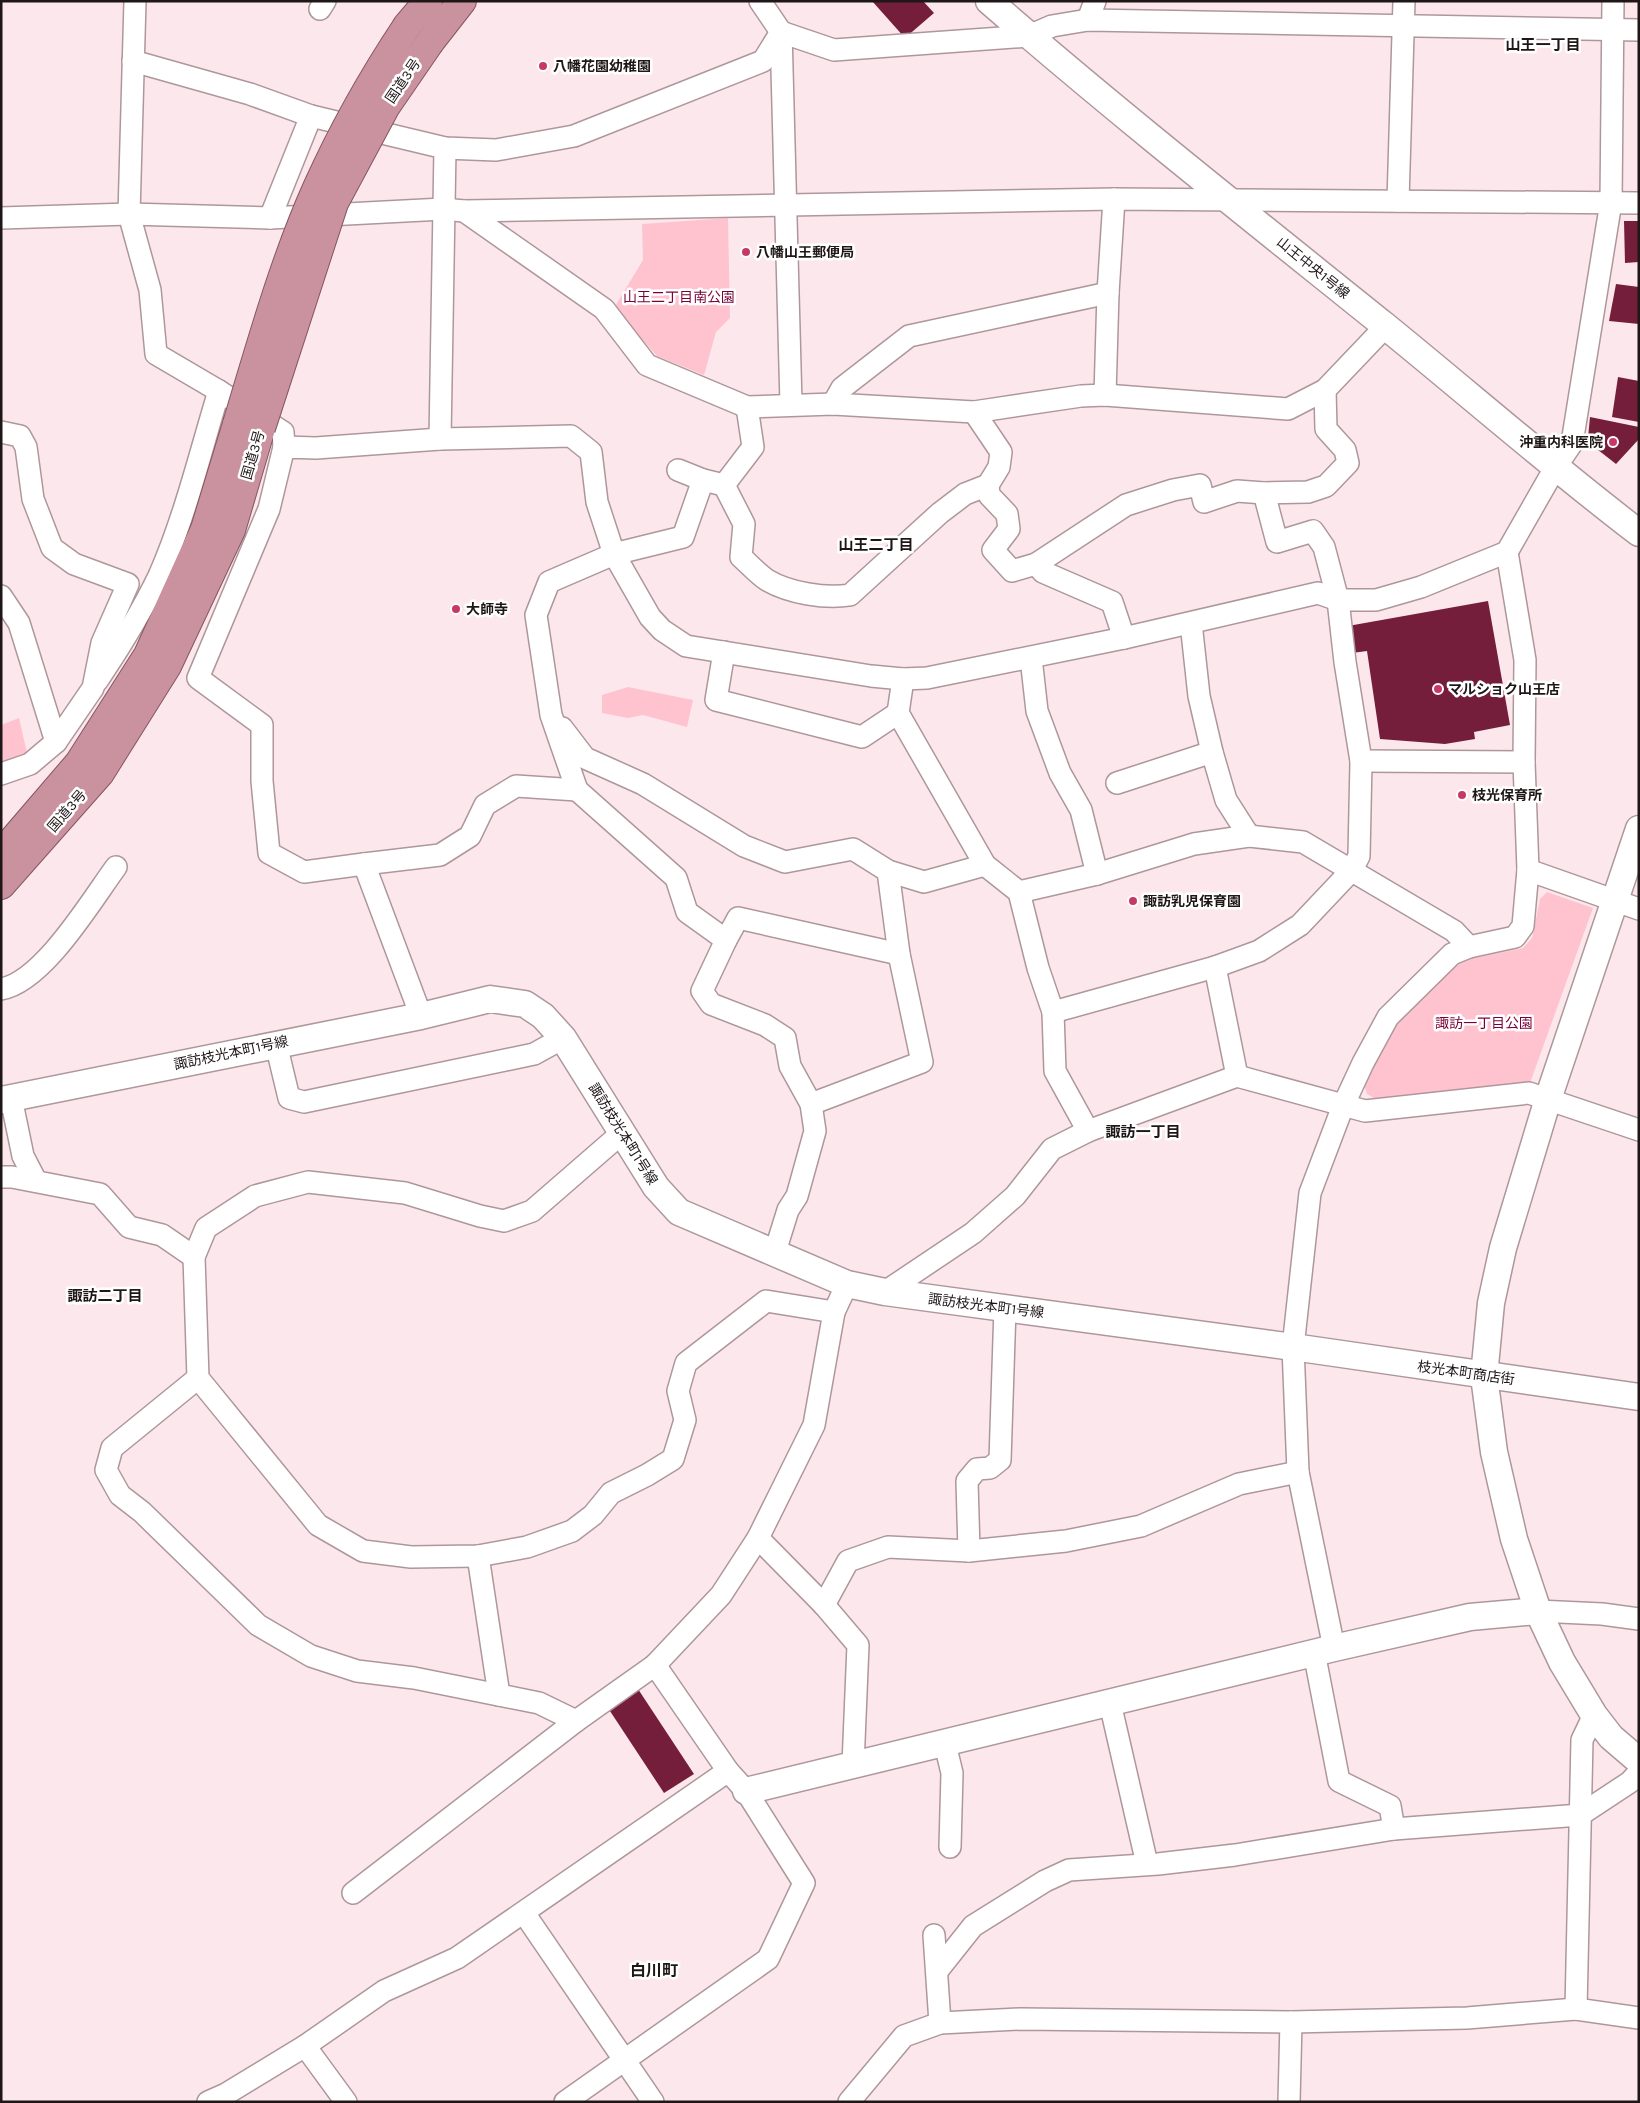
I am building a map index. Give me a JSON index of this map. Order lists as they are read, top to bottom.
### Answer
{
  "streets": {
    "highway": ["国道3号"],
    "street": ["山王中央1号線", "諏訪枝光本町1号線", "枝光本町商店街"]
  },
  "crossings": [
    ["諏訪枝光本町1号線", "枝光本町商店街"]
  ],
  "districts": [
    "山王一丁目",
    "山王二丁目",
    "諏訪一丁目",
    "諏訪二丁目",
    "白川町"
  ],
  "parks": ["山王二丁目南公園", "諏訪一丁目公園"],
  "places": [
    "八幡花園幼稚園",
    "八幡山王郵便局",
    "沖重内科医院",
    "大師寺",
    "マルショク山王店",
    "枝光保育所",
    "諏訪乳児保育園"
  ]
}
